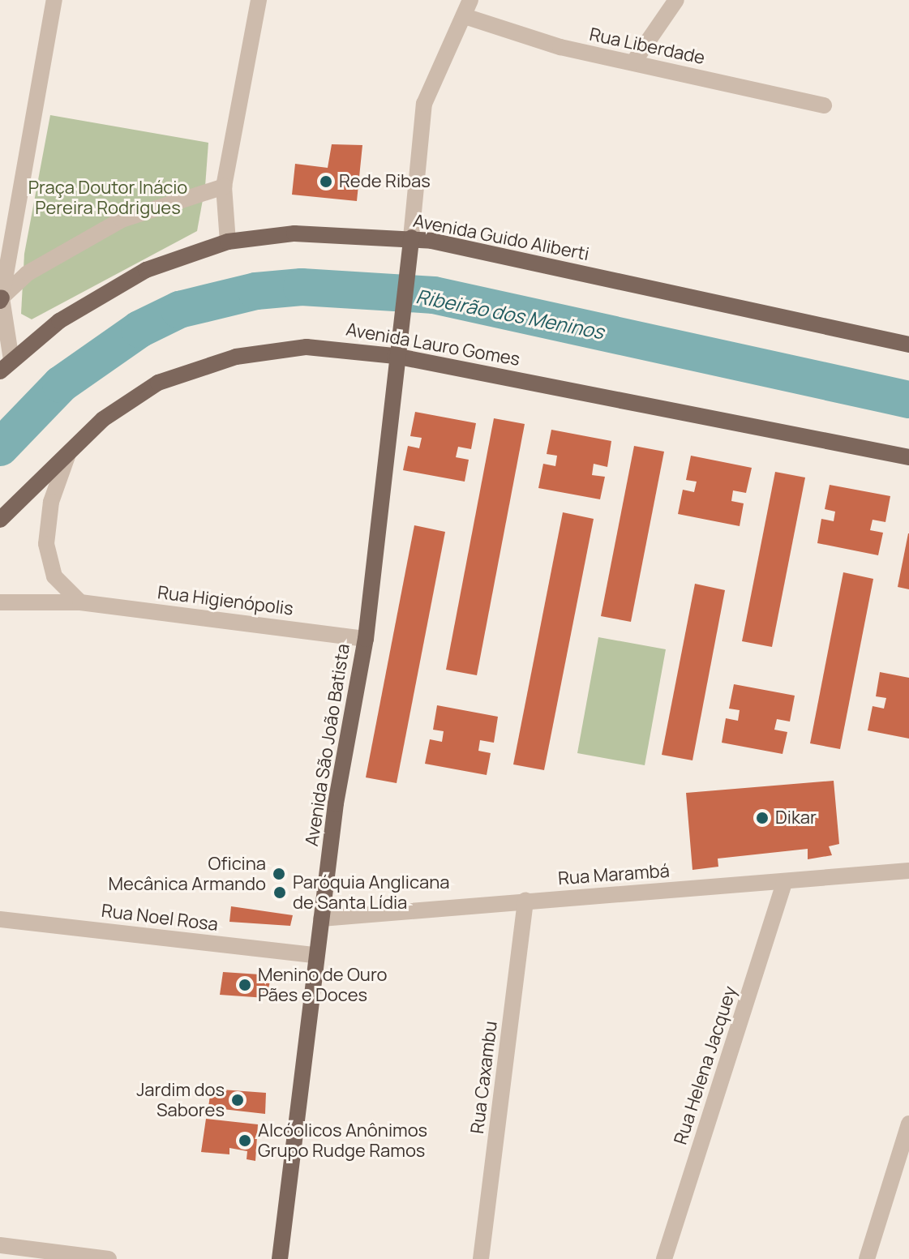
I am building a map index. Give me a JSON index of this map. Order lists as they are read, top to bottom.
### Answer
{
  "streets": {
    "main road": ["Avenida Guido Aliberti", "Avenida Lauro Gomes", "Avenida São João Batista"],
    "street": [
      "Rua Liberdade",
      "Rua Higienópolis",
      "Rua Marambá",
      "Rua Noel Rosa",
      "Rua Helena Jacquey",
      "Rua Caxambu"
    ]
  },
  "crossings": [
    ["Avenida Guido Aliberti", "Avenida São João Batista"],
    ["Avenida Lauro Gomes", "Avenida São João Batista"],
    ["Rua Higienópolis", "Avenida São João Batista"],
    ["Avenida São João Batista", "Rua Marambá"],
    ["Avenida São João Batista", "Rua Noel Rosa"],
    ["Rua Marambá", "Rua Helena Jacquey"],
    ["Rua Marambá", "Rua Caxambu"]
  ],
  "water": ["Ribeirão dos Meninos"],
  "parks": ["Praça Doutor Inácio Pereira Rodrigues"],
  "places": [
    "Rede Ribas",
    "Dikar",
    "Oficina Mecânica Armando",
    "Paróquia Anglicana de Santa Lídia",
    "Menino de Ouro Pães e Doces",
    "Jardim dos Sabores",
    "Alcóolicos Anônimos Grupo Rudge Ramos"
  ]
}
